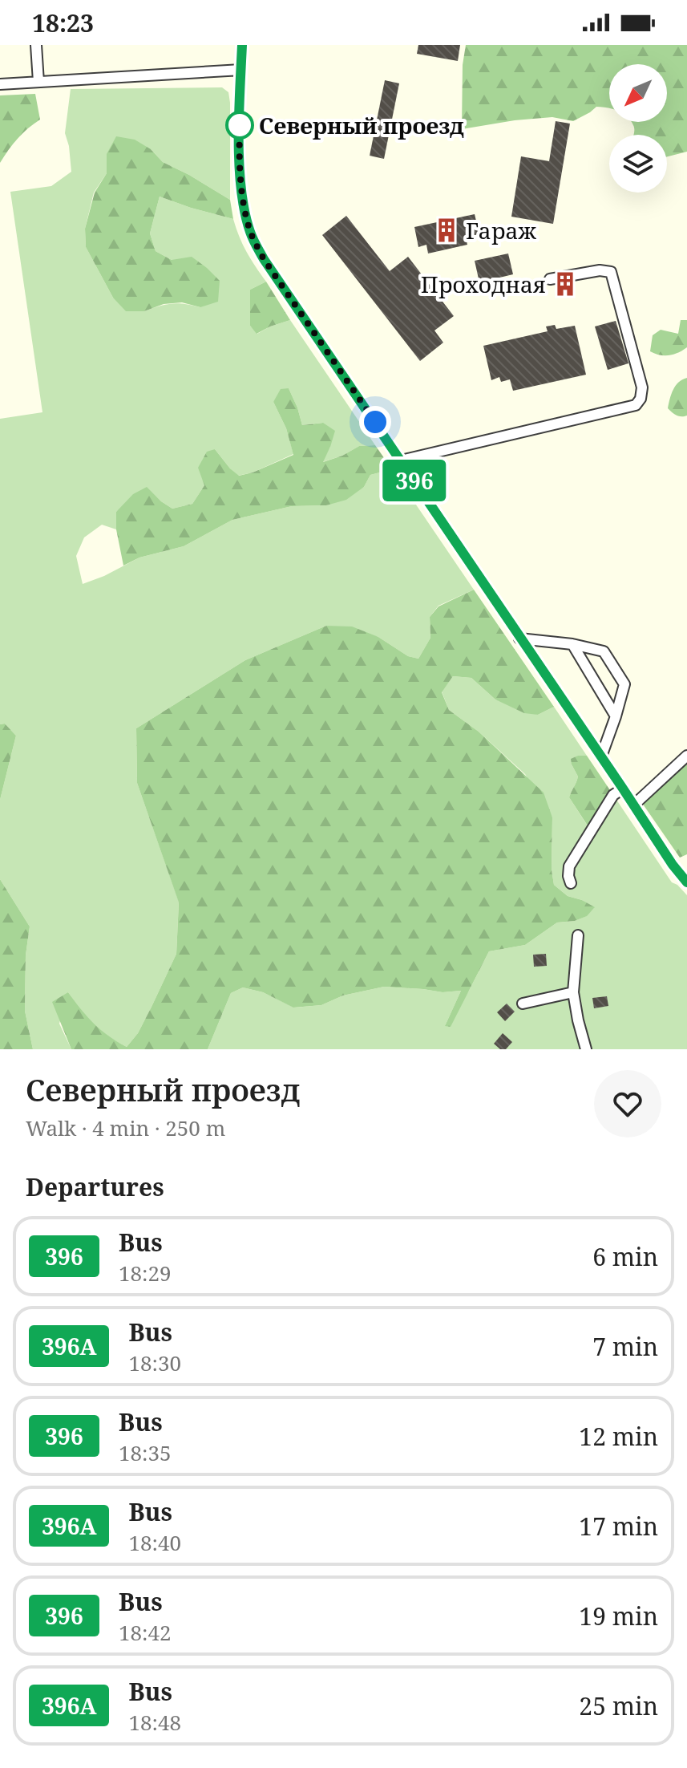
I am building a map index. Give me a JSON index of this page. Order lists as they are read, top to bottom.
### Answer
{
  "places": {
    "other": ["Северный проезд"],
    "building": ["Гараж", "Проходная"]
  },
  "lines": ["bus line 396"],
  "north": "bottom left",
  "page": {
    "status": "18:23",
    "on_map": "396",
    "heading": [
      ["Северный проезд", "Walk · 4 min · 250 m"],
      "Departures"
    ],
    "list": [
      {
        "mark": "396",
        "name": "Bus",
        "note": "18:29",
        "value": "6 min"
      },
      {
        "mark": "396А",
        "name": "Bus",
        "note": "18:30",
        "value": "7 min"
      },
      {
        "mark": "396",
        "name": "Bus",
        "note": "18:35",
        "value": "12 min"
      },
      {
        "mark": "396А",
        "name": "Bus",
        "note": "18:40",
        "value": "17 min"
      },
      {
        "mark": "396",
        "name": "Bus",
        "note": "18:42",
        "value": "19 min"
      },
      {
        "mark": "396А",
        "name": "Bus",
        "note": "18:48",
        "value": "25 min"
      }
    ]
  }
}
